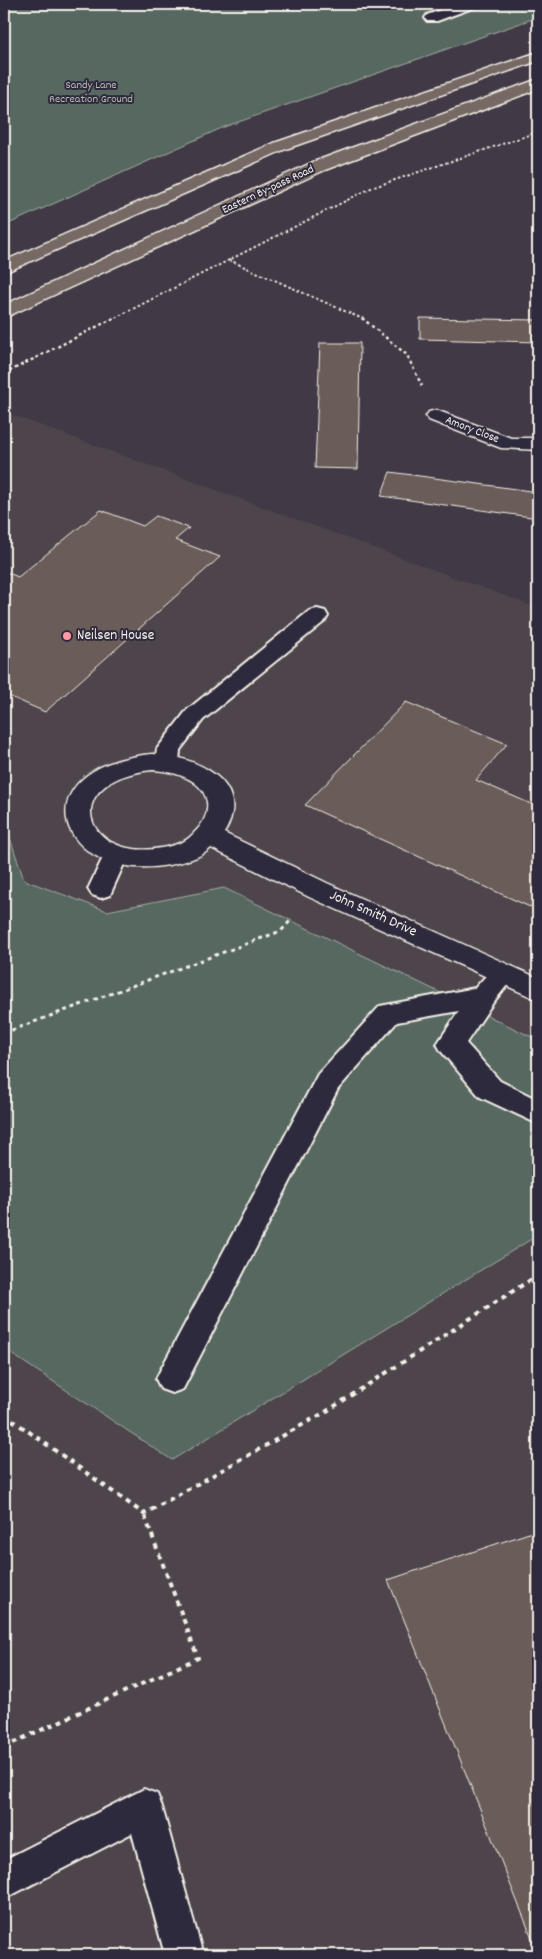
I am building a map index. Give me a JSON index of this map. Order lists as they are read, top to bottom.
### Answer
{
  "streets": {
    "highway": ["Eastern By-pass Road"],
    "street": ["Amory Close", "John Smith Drive"]
  },
  "parks": ["Sandy Lane Recreation Ground"],
  "places": ["Neilsen House"]
}
